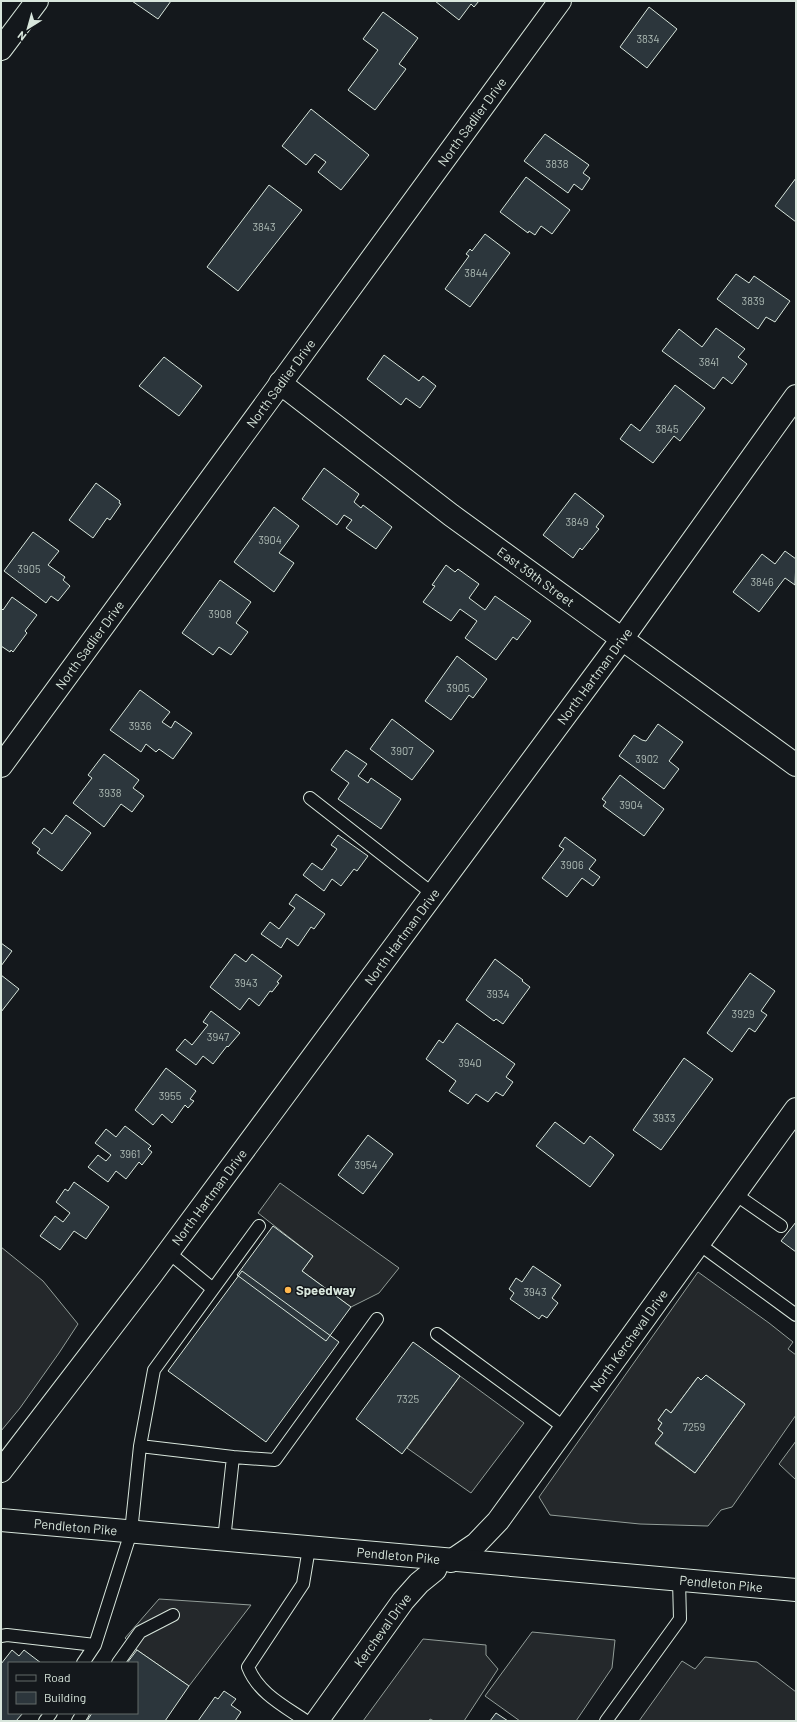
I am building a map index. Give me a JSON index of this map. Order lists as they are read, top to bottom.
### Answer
{
  "streets": {
    "street": [
      "North Sadlier Drive",
      "East 39th Street",
      "North Hartman Drive",
      "North Kercheval Drive",
      "Pendleton Pike",
      "Kercheval Drive"
    ]
  },
  "crossings": [
    ["North Sadlier Drive", "East 39th Street"],
    ["East 39th Street", "North Hartman Drive"],
    ["North Kercheval Drive", "Pendleton Pike"],
    ["North Kercheval Drive", "Kercheval Drive"],
    ["Pendleton Pike", "Kercheval Drive"]
  ],
  "places": ["Speedway"],
  "house_numbers": [
    "3834",
    "3838",
    "3843",
    "3844",
    "3839",
    "3841",
    "3845",
    "3849",
    "3904",
    "3905",
    "3846",
    "3908",
    "3905",
    "3936",
    "3907",
    "3902",
    "3938",
    "3904",
    "3906",
    "3943",
    "3934",
    "3929",
    "3947",
    "3940",
    "3955",
    "3933",
    "3961",
    "3954",
    "3943",
    "7325",
    "7259"
  ],
  "legend": ["Road", "Building"],
  "north": "bottom left"
}
